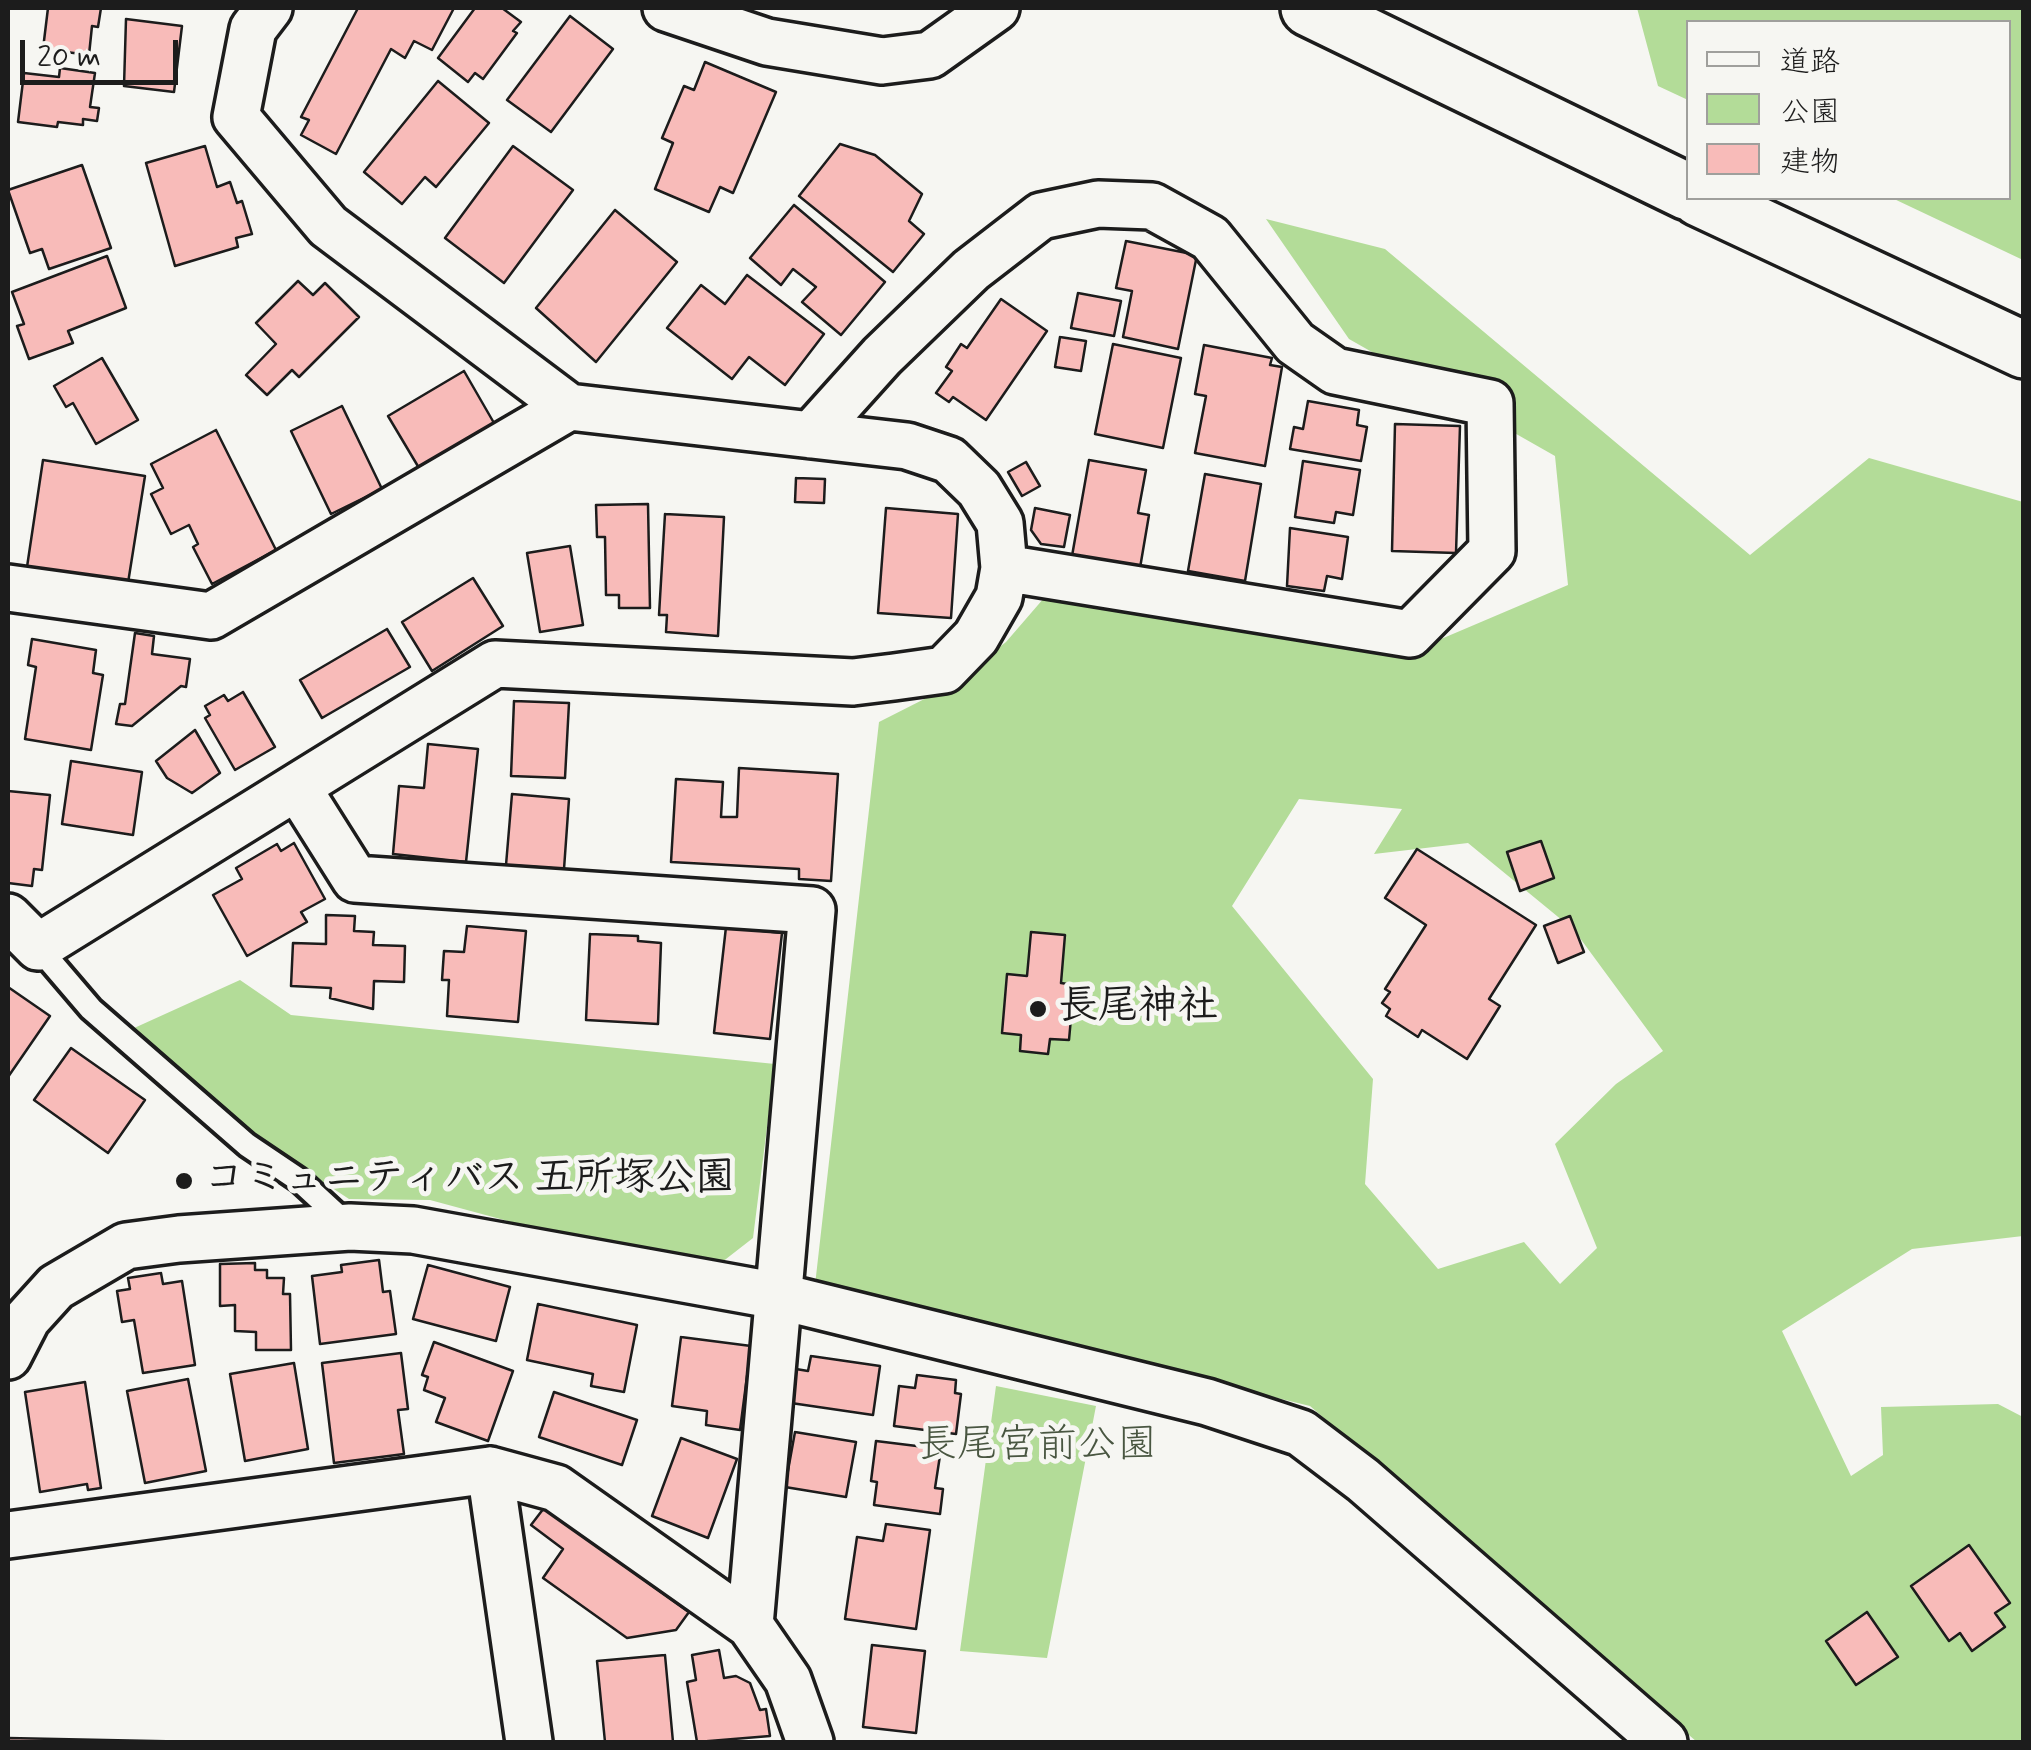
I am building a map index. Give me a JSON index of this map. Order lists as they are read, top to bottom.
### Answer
{
  "parks": ["長尾宮前公園"],
  "places": ["長尾神社", "コミュニティバス 五所塚公園"],
  "legend": ["道路", "公園", "建物"],
  "scale_bar": "20 m"
}
